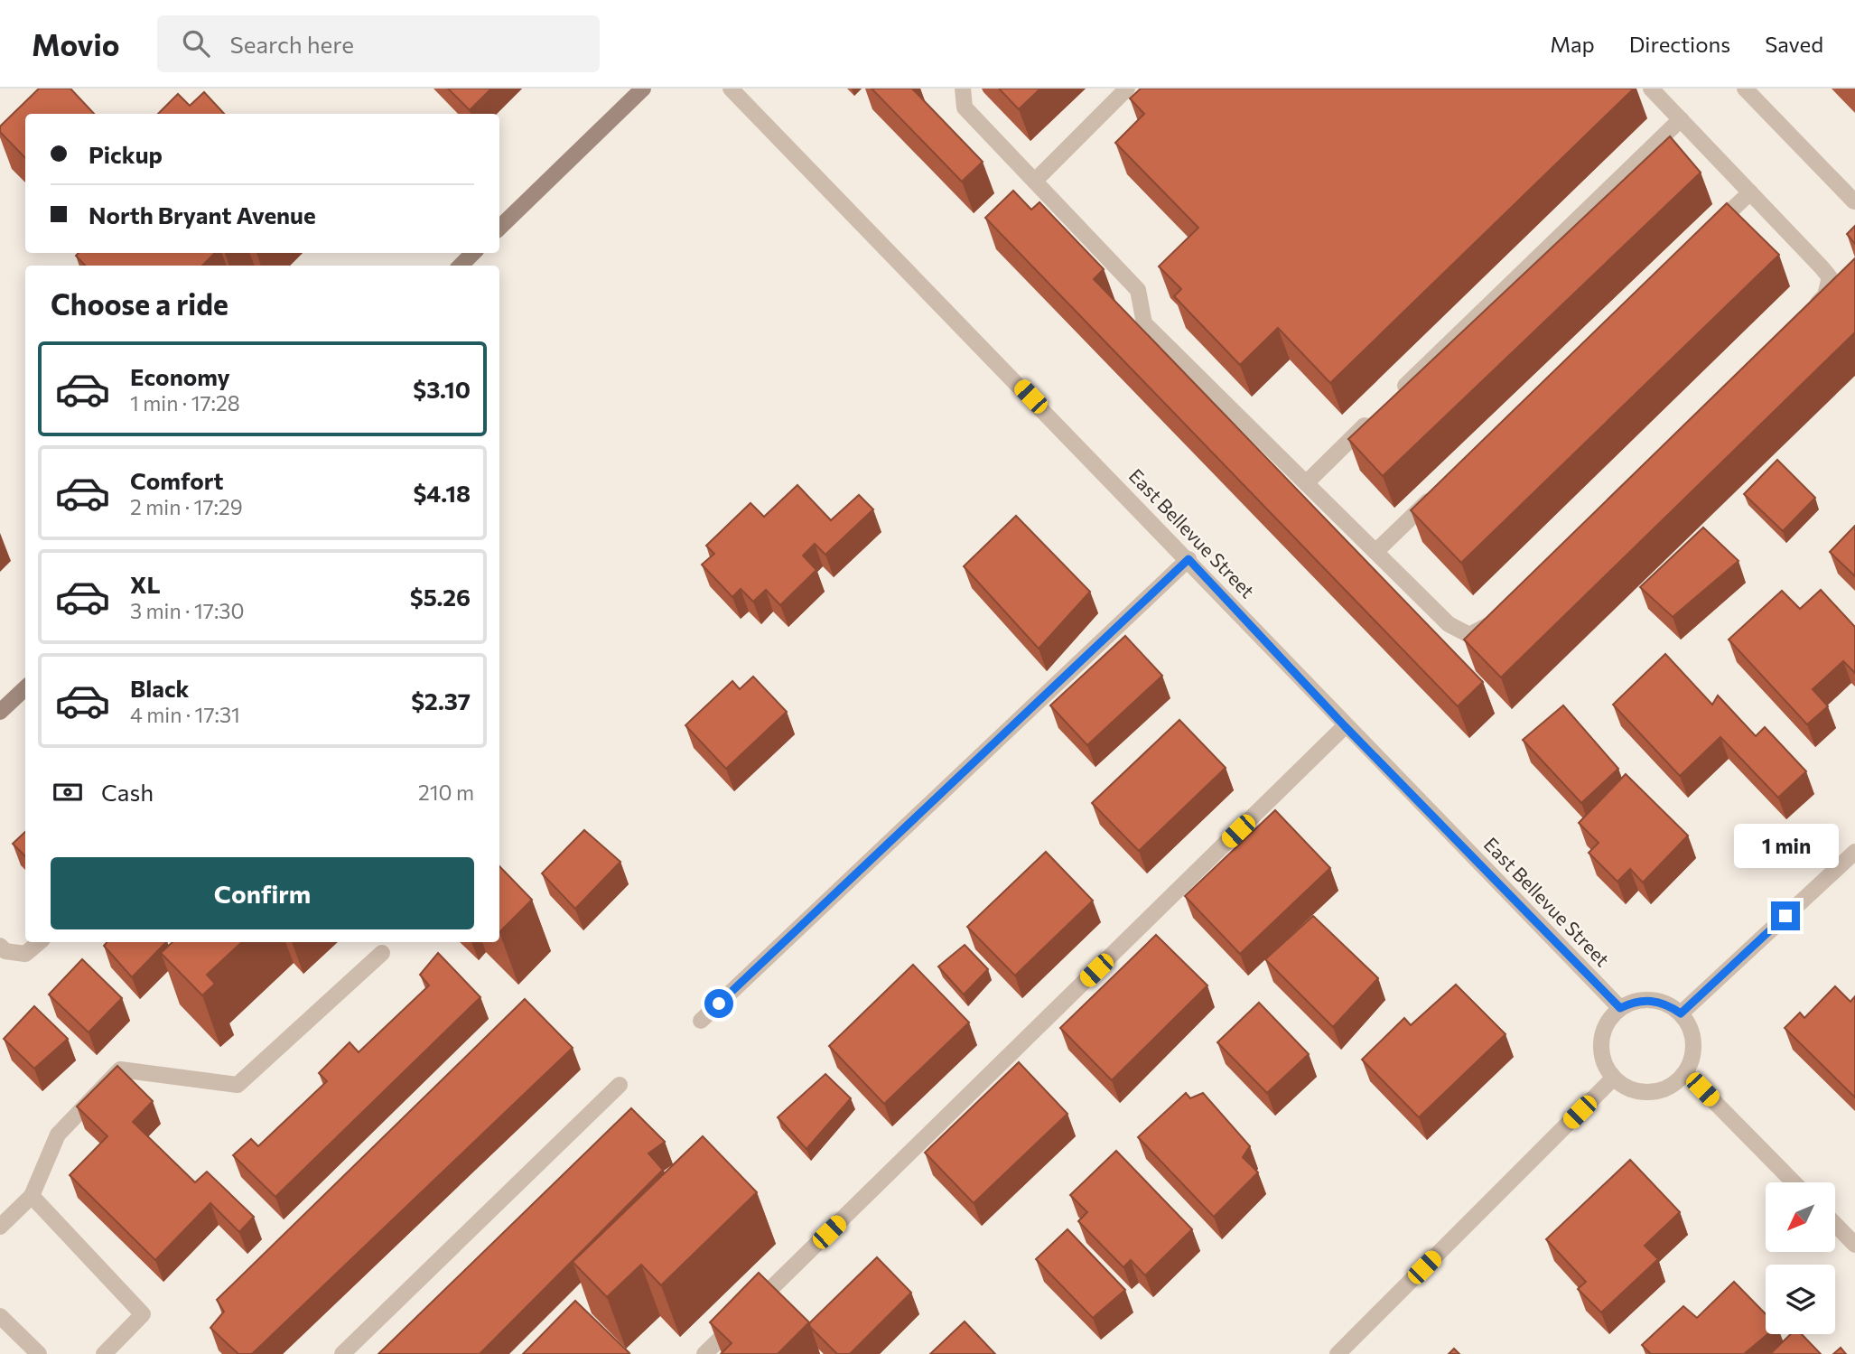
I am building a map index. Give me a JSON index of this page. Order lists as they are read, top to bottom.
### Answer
{
  "streets": {
    "street": ["East Bellevue Street"]
  },
  "north": "bottom left",
  "page": {
    "header": "Movio",
    "search": "Search here",
    "nav": ["Map", "Directions", "Saved"],
    "banner": ["Pickup", "North Bryant Avenue"],
    "heading": "Choose a ride",
    "list": [
      {
        "name": "Economy",
        "note": "1 min · 17:28",
        "value": "$3.10"
      },
      {
        "name": "Comfort",
        "note": "2 min · 17:29",
        "value": "$4.18"
      },
      {
        "name": "XL",
        "note": "3 min · 17:30",
        "value": "$5.26"
      },
      {
        "name": "Black",
        "note": "4 min · 17:31",
        "value": "$2.37"
      }
    ],
    "pay": ["Cash", "210 m"],
    "bubble": "1 min",
    "buttons": "Confirm"
  }
}
